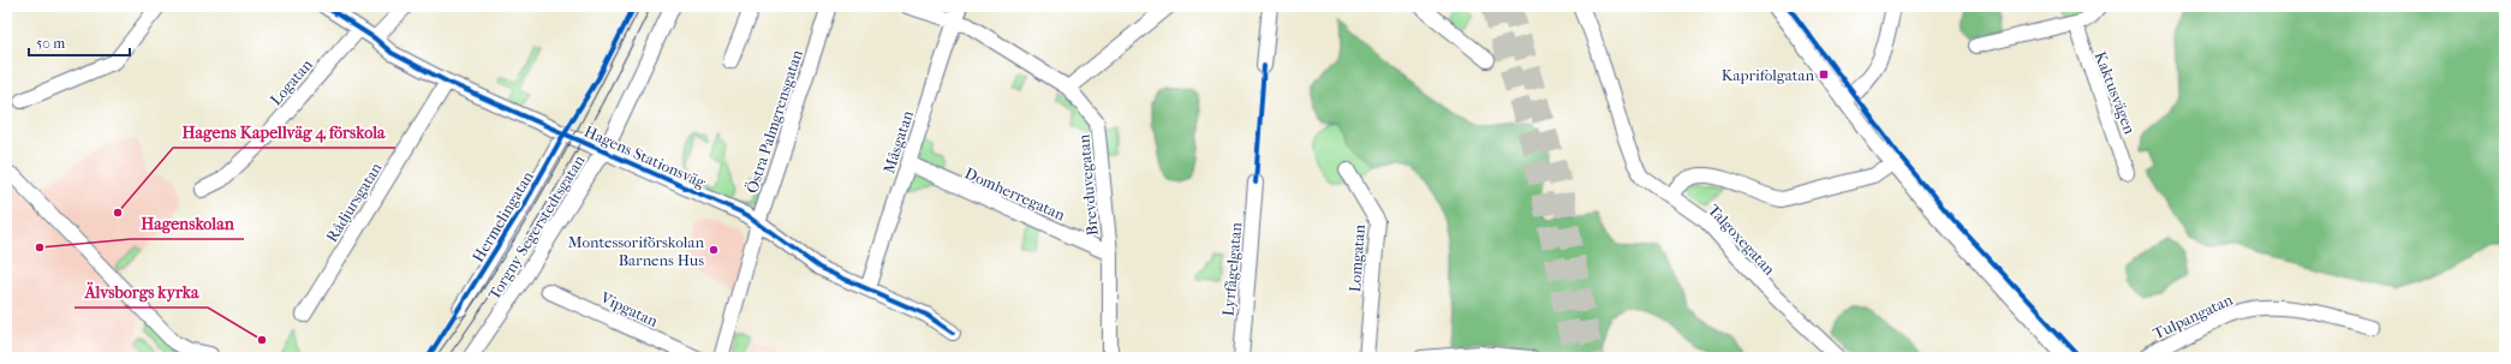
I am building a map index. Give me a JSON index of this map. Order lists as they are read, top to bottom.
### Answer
{
  "streets": {
    "street": [
      "Logatan",
      "Kaktusvägen",
      "Östra Palmgrensgatan",
      "Måsgatan",
      "Hagens Stationsväg",
      "Brevduvegatan",
      "Domherregatan",
      "Rådjursgatan",
      "Hermelingatan",
      "Torgny Segerstedtsgatan",
      "Talgoxegatan",
      "Lomgatan",
      "Lyrfågelgatan",
      "Vipgatan",
      "Tulpangatan"
    ]
  },
  "crossings": [
    ["Logatan", "Hagens Stationsväg"],
    ["Östra Palmgrensgatan", "Hagens Stationsväg"],
    ["Måsgatan", "Hagens Stationsväg"],
    ["Måsgatan", "Brevduvegatan"],
    ["Måsgatan", "Domherregatan"],
    ["Hagens Stationsväg", "Rådjursgatan"],
    ["Hagens Stationsväg", "Hermelingatan"],
    ["Hagens Stationsväg", "Torgny Segerstedtsgatan"],
    ["Brevduvegatan", "Domherregatan"]
  ],
  "places": {
    "transit": ["Kaprifolgatan"],
    "other": [
      "Hagens Kapellväg 4 förskola",
      "Hagenskolan",
      "Montessoriförskolan Barnens Hus",
      "Älvsborgs kyrka"
    ]
  },
  "scale_bar": "50 m"
}
